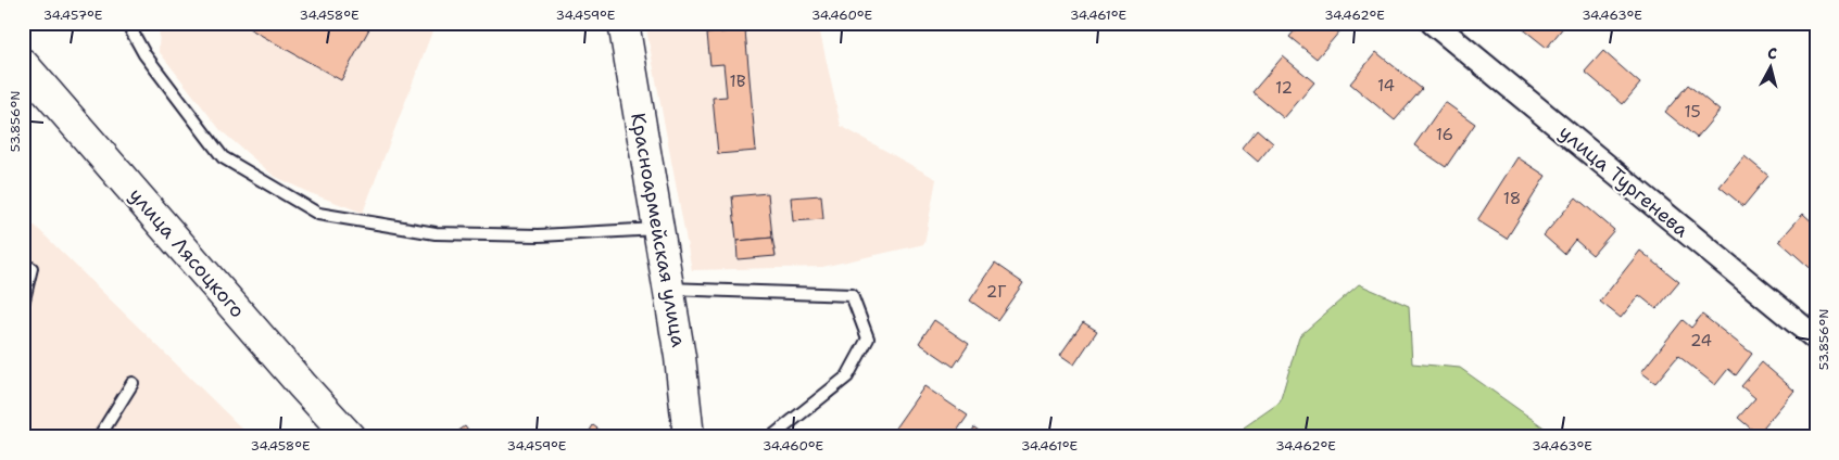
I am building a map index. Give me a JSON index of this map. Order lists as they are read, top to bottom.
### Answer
{
  "streets": {
    "main road": ["Красноармейская улица", "улица Лясоцкого"],
    "street": ["улица Тургенева"]
  },
  "house_numbers": [
    "1В",
    "14",
    "12",
    "15",
    "16",
    "18",
    "2Г",
    "24"
  ],
  "north": "top",
  "coordinates": [
    "34.457°E",
    "34.458°E",
    "34.459°E",
    "34.460°E",
    "34.461°E",
    "34.462°E",
    "34.463°E",
    "53.856°N"
  ]
}
